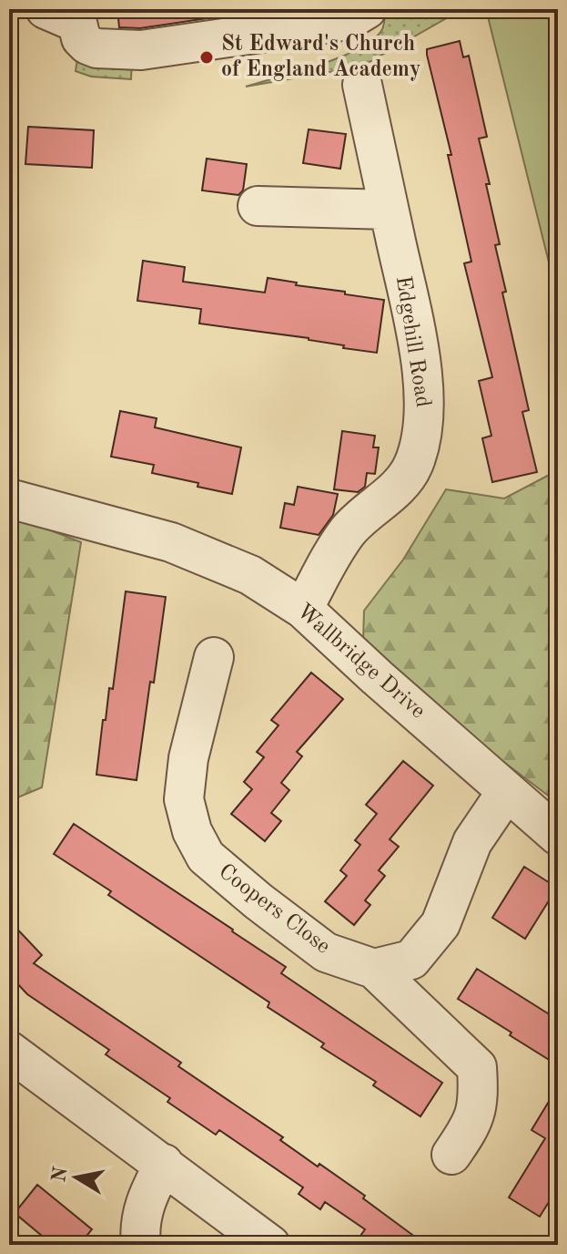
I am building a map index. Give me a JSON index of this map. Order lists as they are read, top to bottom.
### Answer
{
  "streets": {
    "street": ["Edgehill Road", "Wallbridge Drive", "Coopers Close"]
  },
  "crossings": [
    ["Edgehill Road", "Wallbridge Drive"]
  ],
  "places": ["St Edward's Church of England Academy"],
  "north": "left"
}
